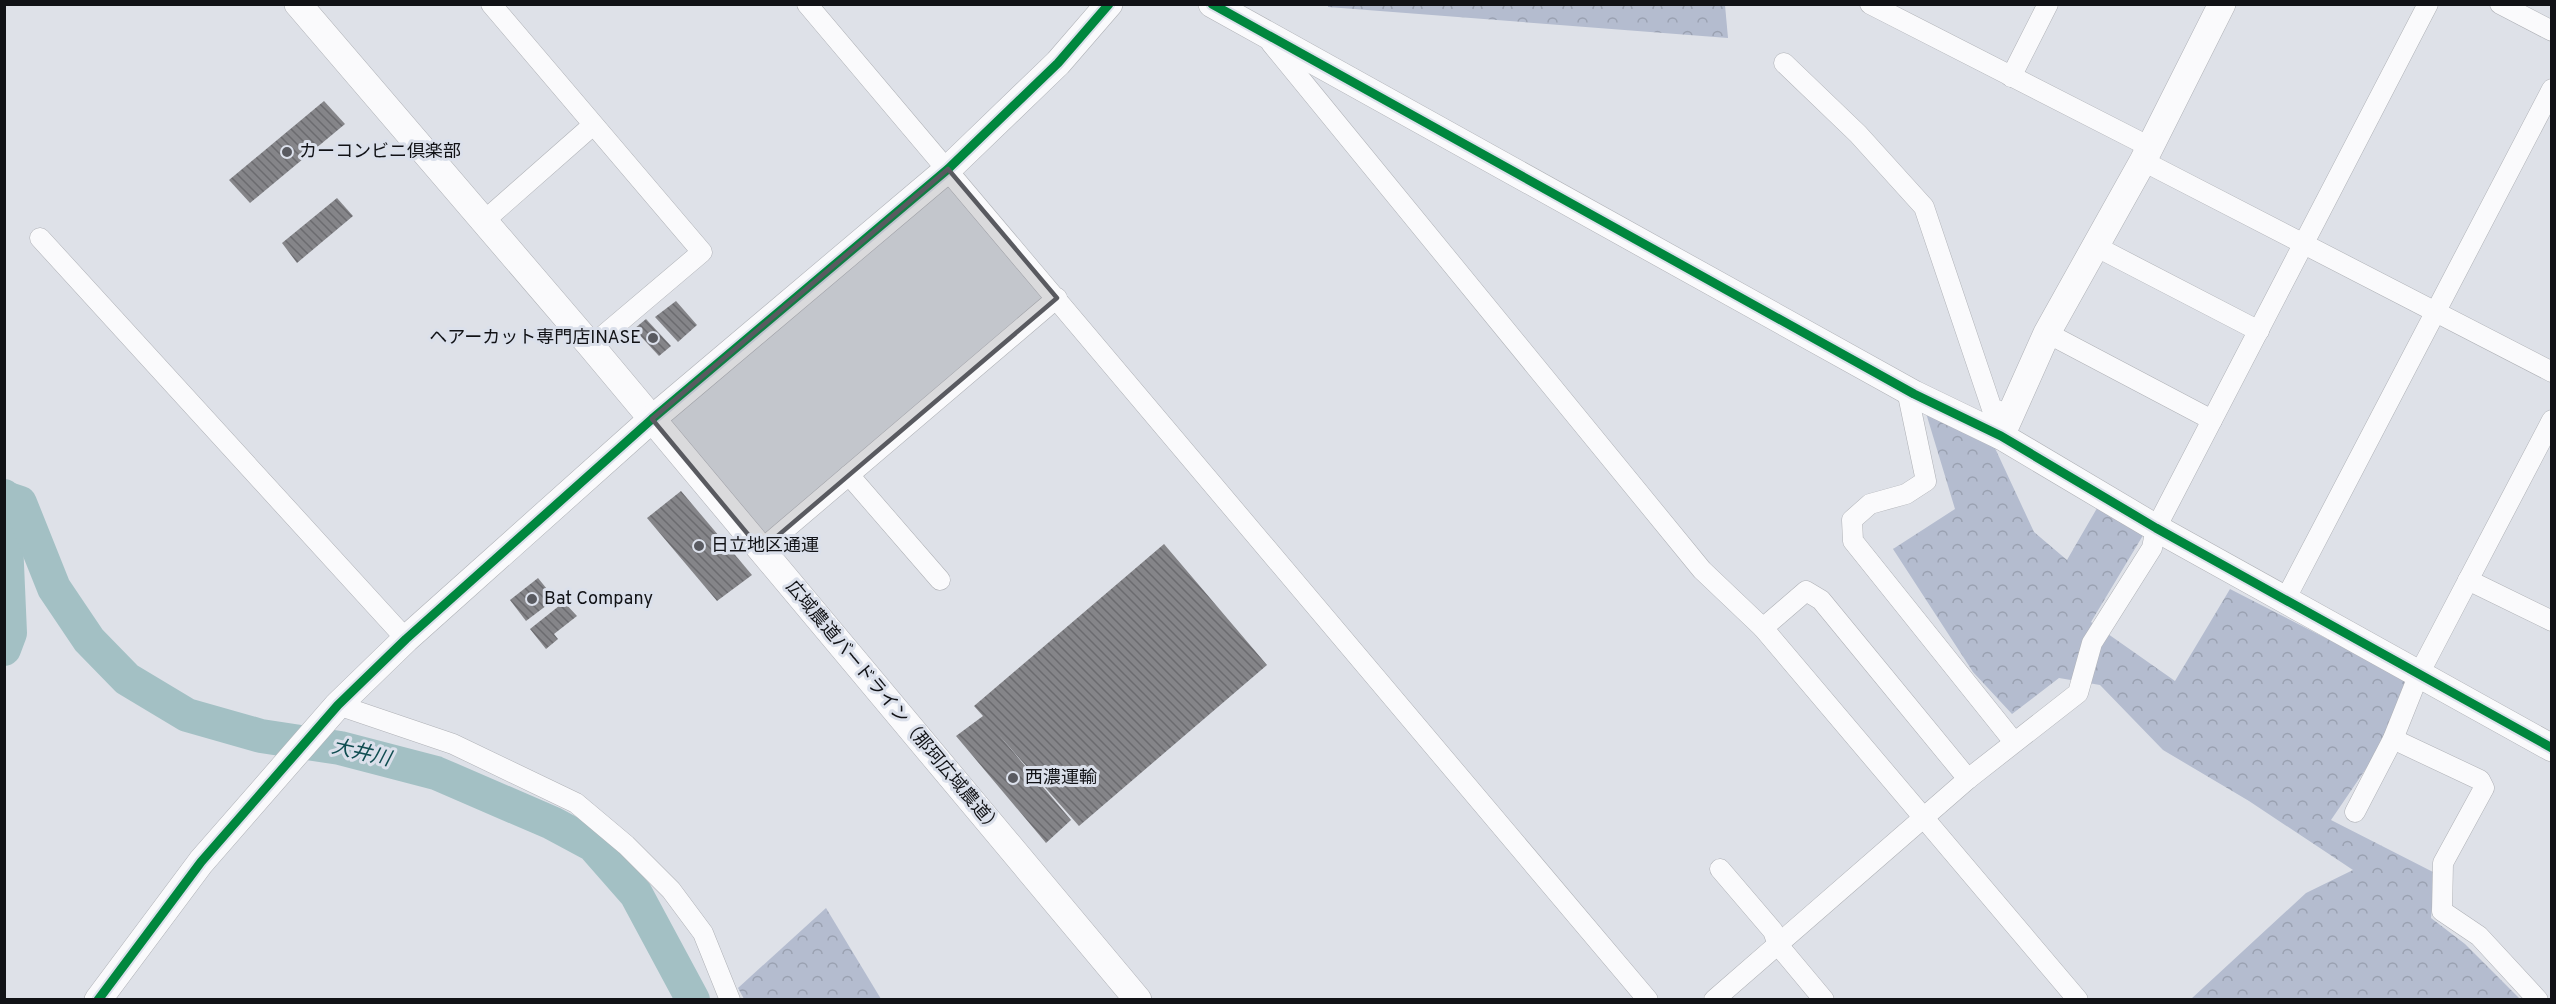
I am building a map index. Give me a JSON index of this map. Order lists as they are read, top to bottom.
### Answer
{
  "streets": {
    "street": ["広域農道バードライン（那珂広域農道）"]
  },
  "water": ["大井川"],
  "places": [
    "カーコンビニ倶楽部",
    "ヘアーカット専門店INASE",
    "日立地区通運",
    "Bat Company",
    "西濃運輸"
  ]
}
